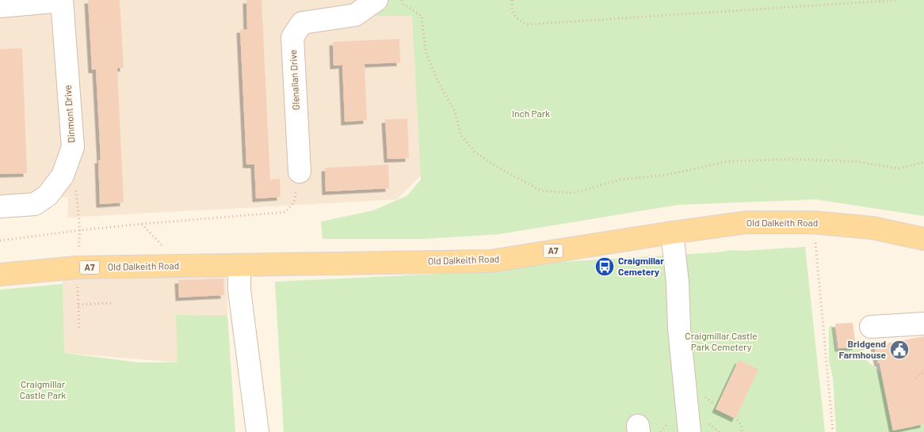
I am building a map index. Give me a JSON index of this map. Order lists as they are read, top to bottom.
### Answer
{
  "streets": {
    "main road": ["Old Dalkeith Road", "A7"],
    "street": ["Glenallan Drive", "Dinmont Drive"]
  },
  "parks": ["Inch Park", "Craigmillar Castle Park Cemetery", "Craigmillar Castle Park"],
  "places": {
    "bus stop": ["Craigmillar Cemetery"],
    "public building": ["Bridgend Farmhouse"]
  }
}
